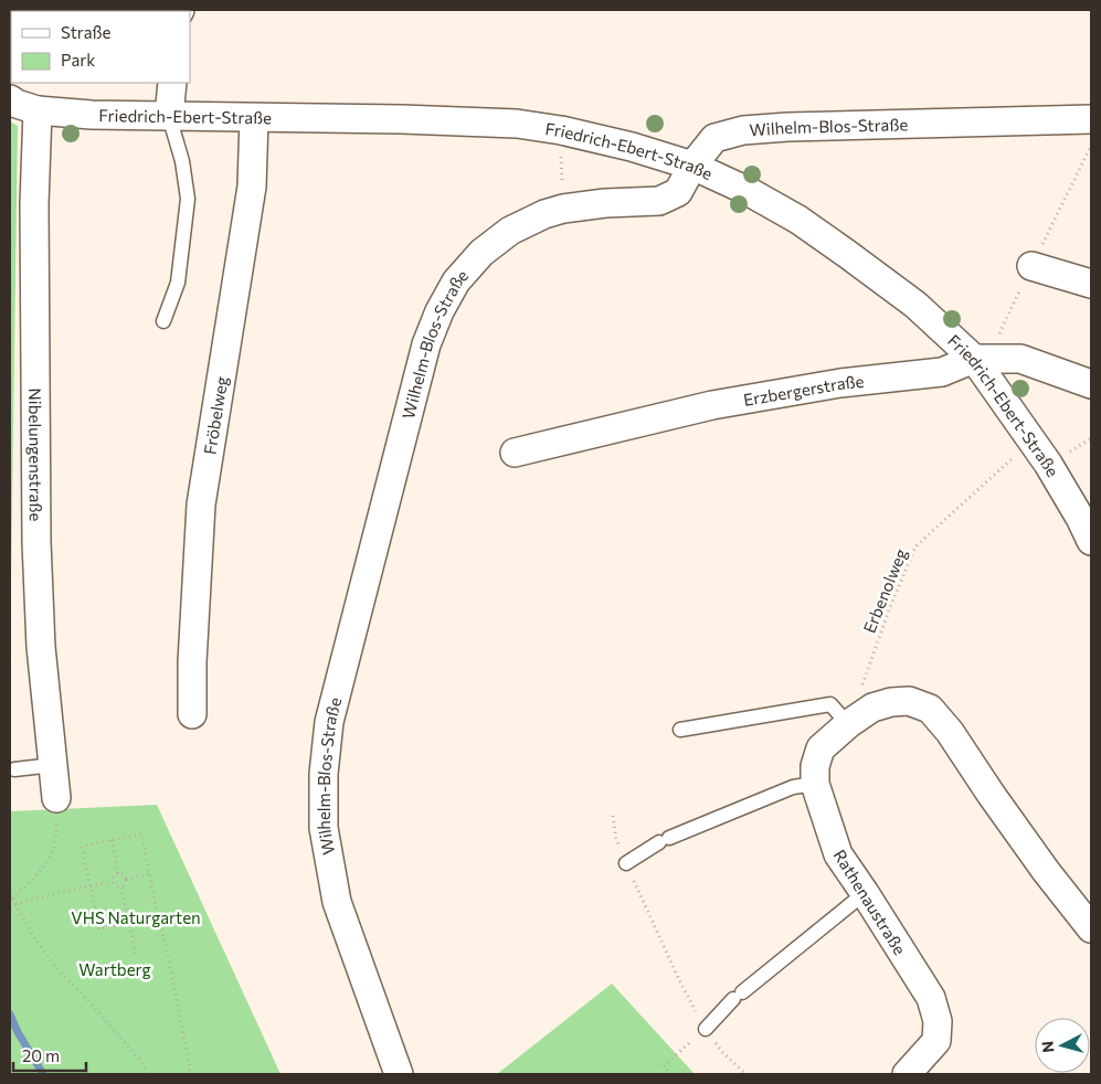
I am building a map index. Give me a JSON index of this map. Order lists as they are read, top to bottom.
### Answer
{
  "streets": {
    "street": [
      "Friedrich-Ebert-Straße",
      "Wilhelm-Blos-Straße",
      "Erzbergerstraße",
      "Fröbelweg",
      "Nibelungenstraße",
      "Rathenaustraße"
    ],
    "path": ["Erbenolweg"]
  },
  "crossings": [
    ["Friedrich-Ebert-Straße", "Wilhelm-Blos-Straße"],
    ["Friedrich-Ebert-Straße", "Erzbergerstraße"],
    ["Friedrich-Ebert-Straße", "Fröbelweg"],
    ["Friedrich-Ebert-Straße", "Nibelungenstraße"]
  ],
  "parks": ["VHS Naturgarten", "Wartberg"],
  "legend": ["Straße", "Park"],
  "scale_bar": "20 m",
  "north": "left"
}
